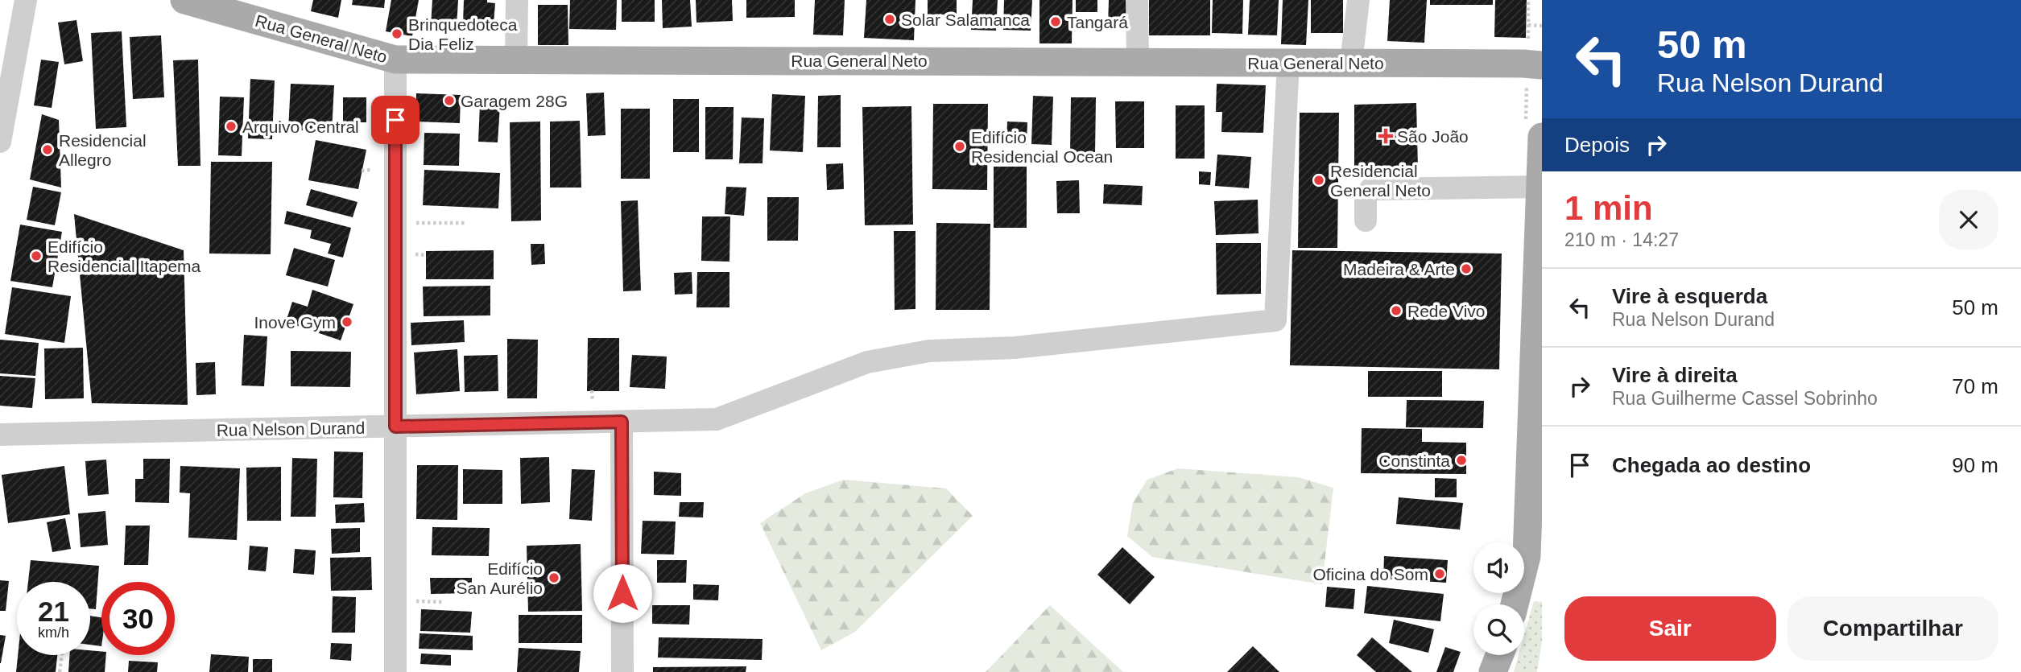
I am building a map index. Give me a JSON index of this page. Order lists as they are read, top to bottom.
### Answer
{
  "streets": {
    "main road": ["Rua General Neto"],
    "street": ["Rua Nelson Durand"]
  },
  "crossings": [
    ["Rua General Neto", "Rua Nelson Durand"]
  ],
  "places": {
    "other": [
      "Solar Salamanca",
      "Tangará",
      "Brinquedoteca Dia Feliz",
      "Garagem 28G",
      "Arquivo Central",
      "Edifício Residencial Ocean",
      "Residencial Allegro",
      "Residencial General Neto",
      "Edifício Residencial Itapema",
      "Madeira & Arte",
      "Rede Vivo",
      "Inove Gym",
      "Constinta",
      "Oficina do Som",
      "Edifício San Aurélio"
    ],
    "health": ["São João"]
  },
  "page": {
    "turn": ["50 m", "Rua Nelson Durand"],
    "then": "Depois",
    "heading": ["1 min", "210 m · 14:27"],
    "list": [
      {
        "name": "Vire à esquerda",
        "note": "Rua Nelson Durand",
        "value": "50 m"
      },
      {
        "name": "Vire à direita",
        "note": "Rua Guilherme Cassel Sobrinho",
        "value": "70 m"
      },
      {
        "name": "Chegada ao destino",
        "value": "90 m"
      }
    ],
    "speed": "21 km/h",
    "limit": "30",
    "buttons": ["Sair", "Compartilhar"]
  }
}
